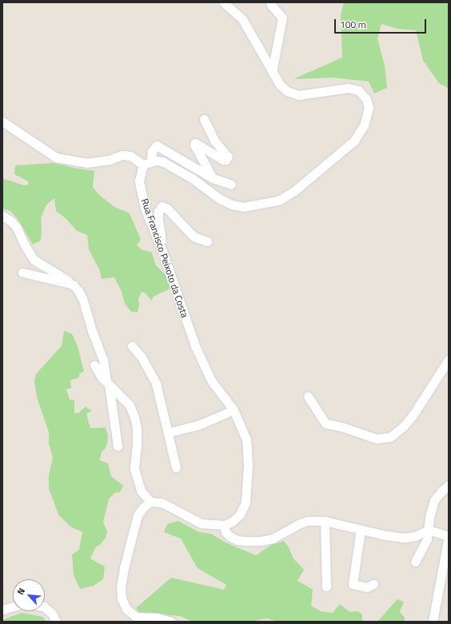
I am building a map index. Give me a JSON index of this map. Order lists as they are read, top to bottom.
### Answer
{
  "streets": {
    "street": ["Rua Francisco Peixoto da Costa"]
  },
  "scale_bar": "100 m",
  "north": "top left"
}
